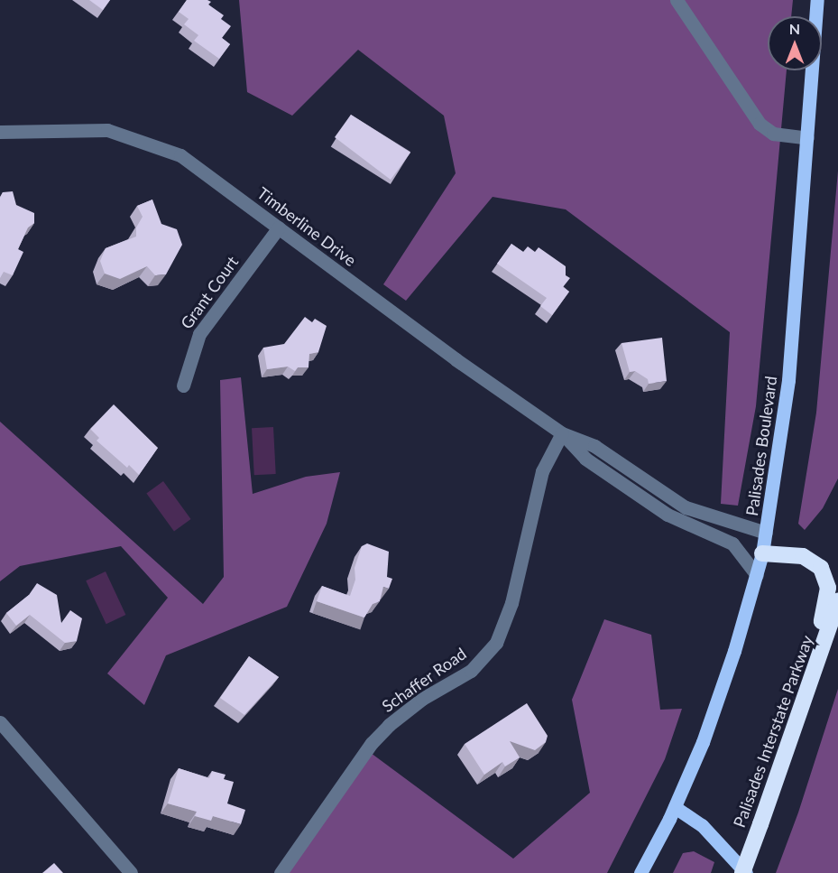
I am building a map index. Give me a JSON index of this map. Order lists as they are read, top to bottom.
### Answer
{
  "streets": {
    "highway": ["Palisades Interstate Parkway"],
    "main road": ["Palisades Boulevard"],
    "street": ["Timberline Drive", "Grant Court", "Schaffer Road"]
  },
  "crossings": [
    ["Timberline Drive", "Grant Court"],
    ["Timberline Drive", "Palisades Boulevard"],
    ["Timberline Drive", "Schaffer Road"]
  ],
  "north": "top"
}
